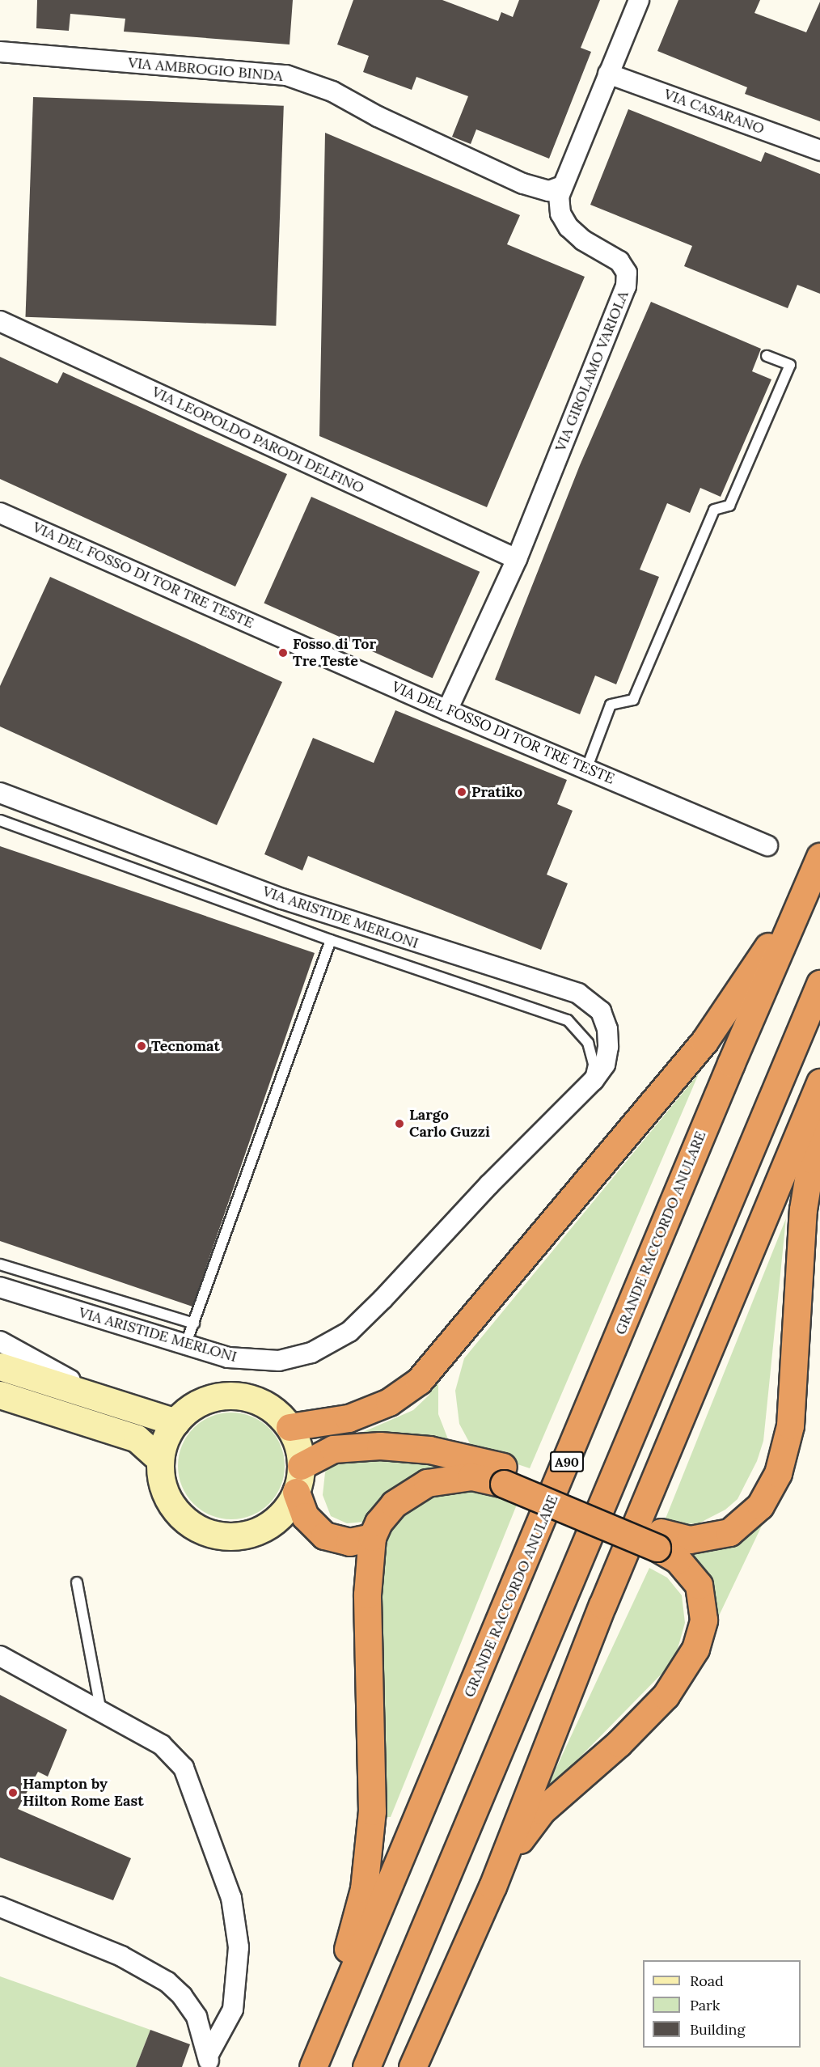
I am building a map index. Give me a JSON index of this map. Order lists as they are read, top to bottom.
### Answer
{
  "streets": {
    "highway": ["GRANDE RACCORDO ANULARE", "A90"],
    "street": [
      "VIA AMBROGIO BINDA",
      "VIA CASARANO",
      "VIA GIROLAMO VARIOLA",
      "VIA LEOPOLDO PARODI DELFINO",
      "VIA DEL FOSSO DI TOR TRE TESTE",
      "VIA ARISTIDE MERLONI"
    ]
  },
  "crossings": [
    ["VIA AMBROGIO BINDA", "VIA GIROLAMO VARIOLA"],
    ["VIA CASARANO", "VIA GIROLAMO VARIOLA"],
    ["VIA GIROLAMO VARIOLA", "VIA LEOPOLDO PARODI DELFINO"],
    ["VIA GIROLAMO VARIOLA", "VIA DEL FOSSO DI TOR TRE TESTE"]
  ],
  "places": [
    "Fosso di Tor Tre Teste",
    "Pratiko",
    "Tecnomat",
    "Largo Carlo Guzzi",
    "Hampton by Hilton Rome East"
  ],
  "legend": ["Road", "Park", "Building"]
}
